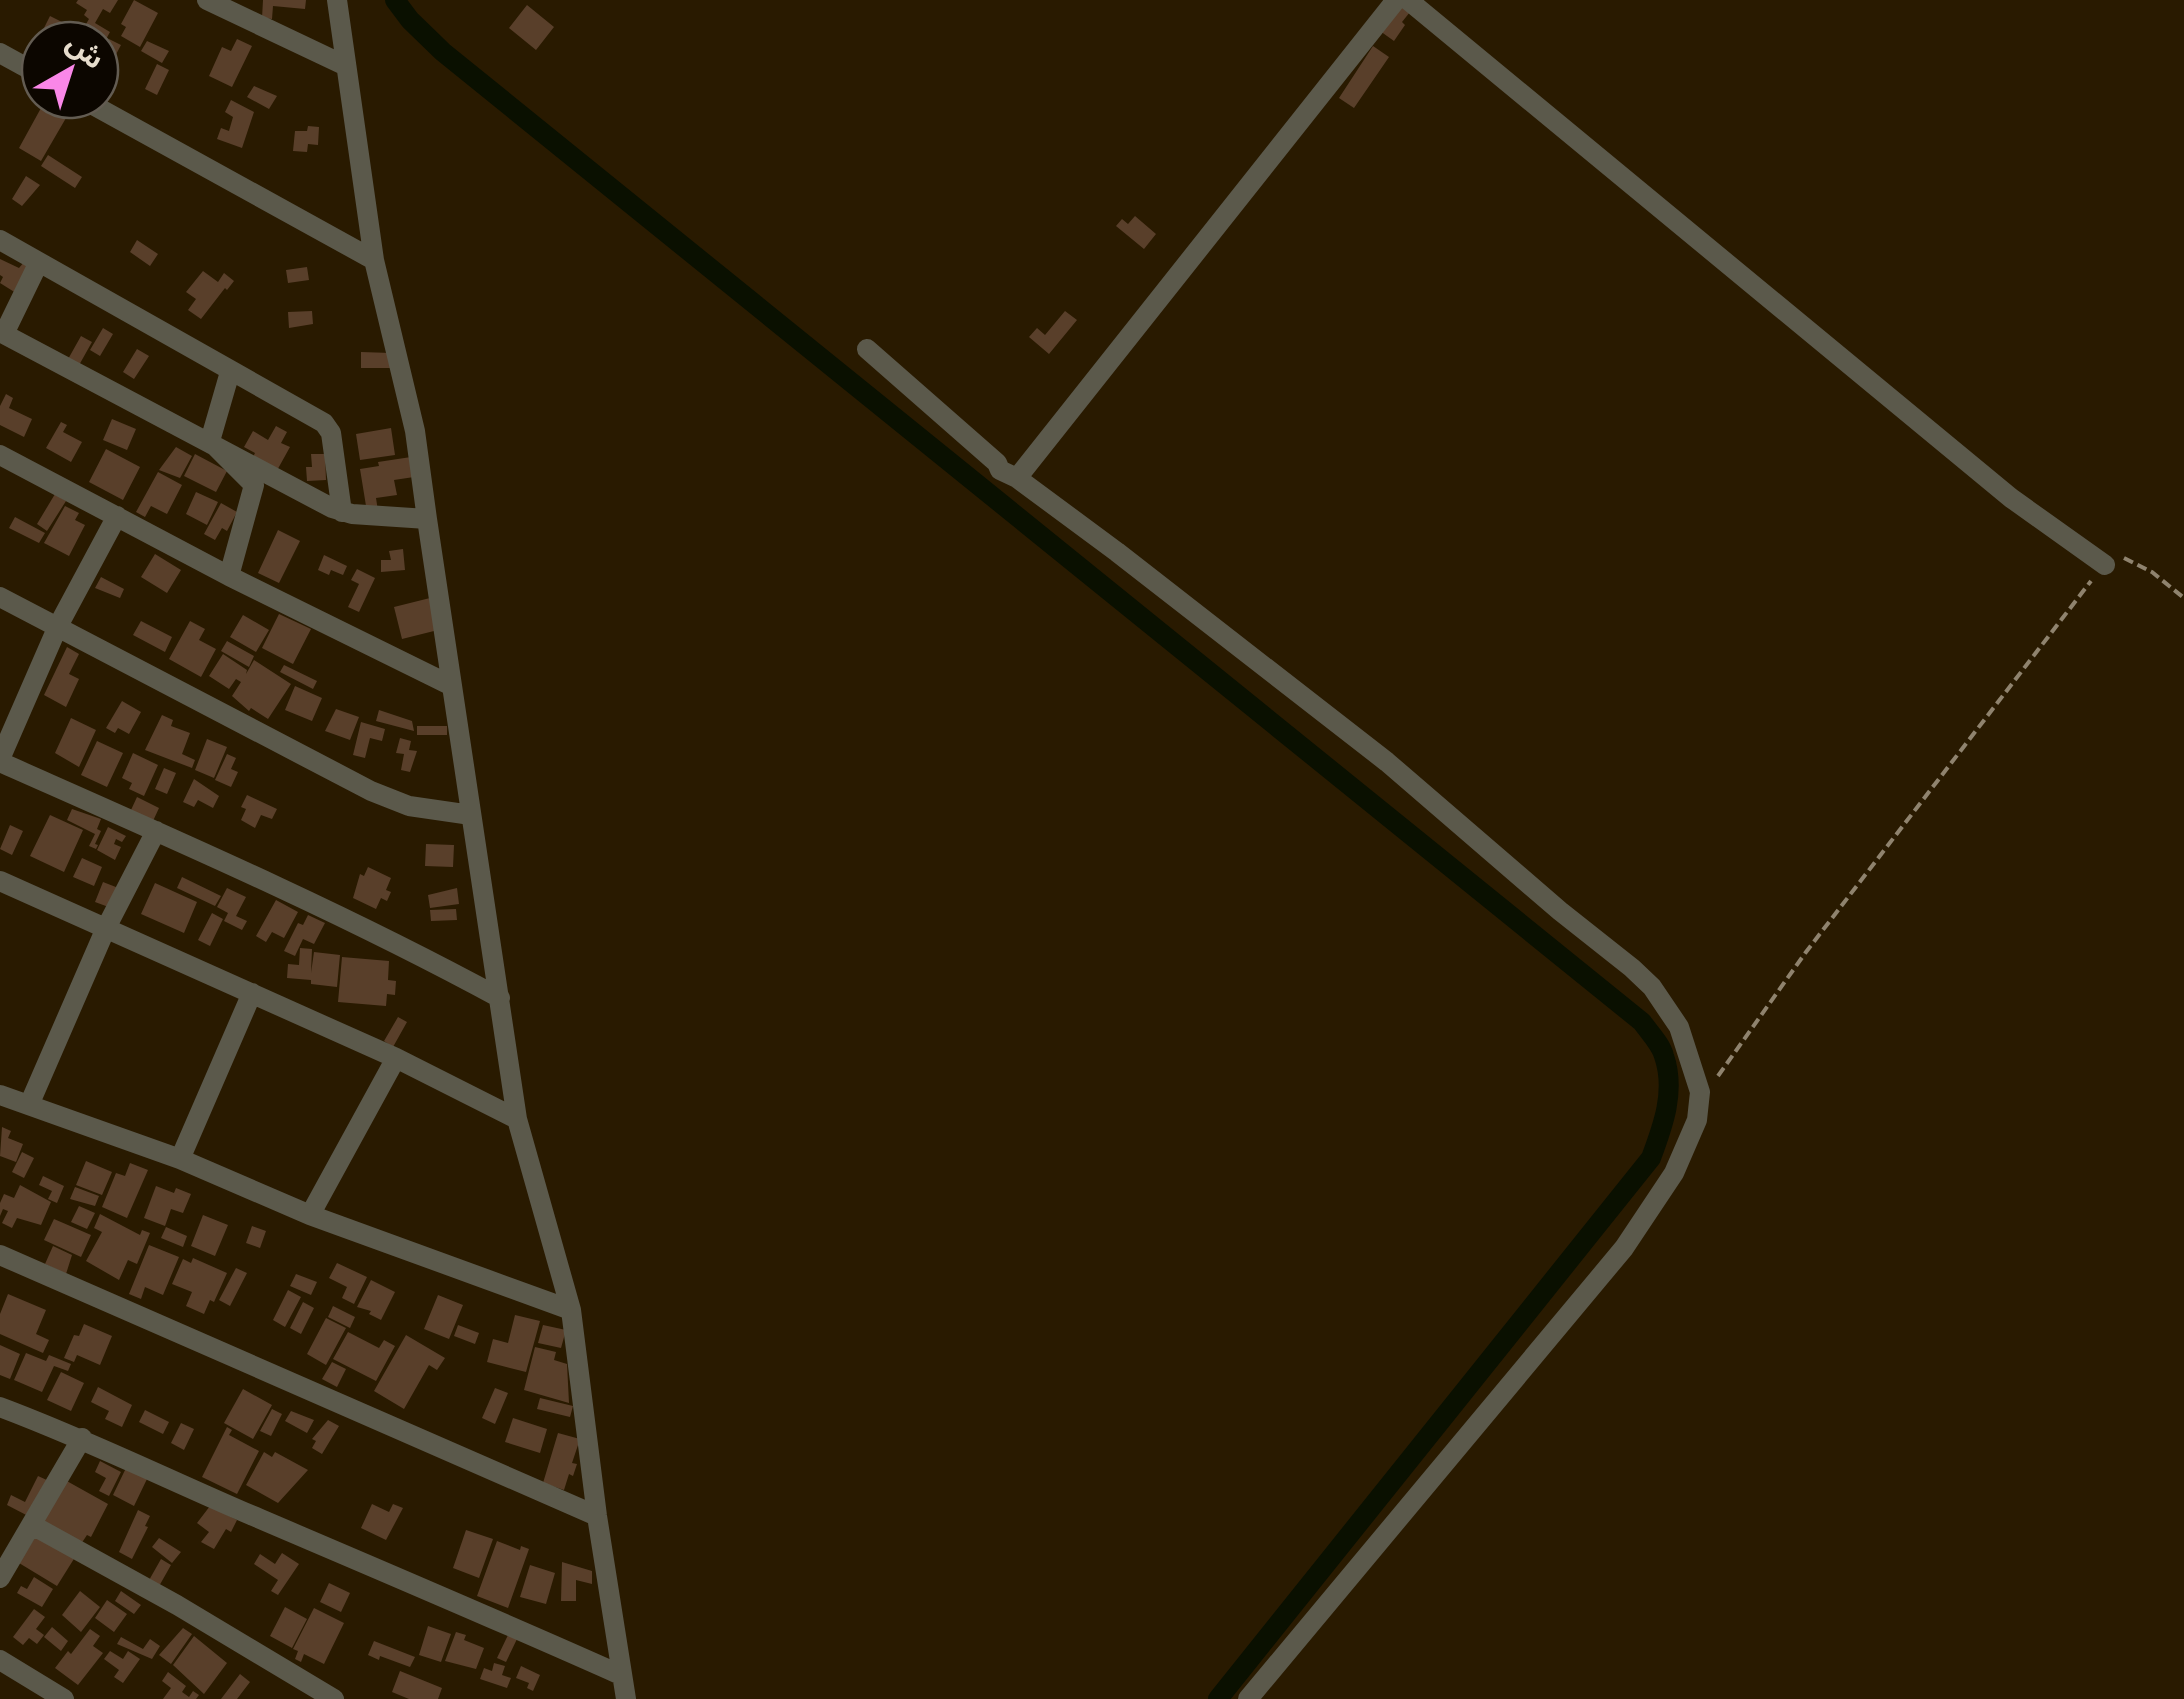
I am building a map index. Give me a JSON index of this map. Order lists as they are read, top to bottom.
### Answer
{
  "north": "top right"
}
